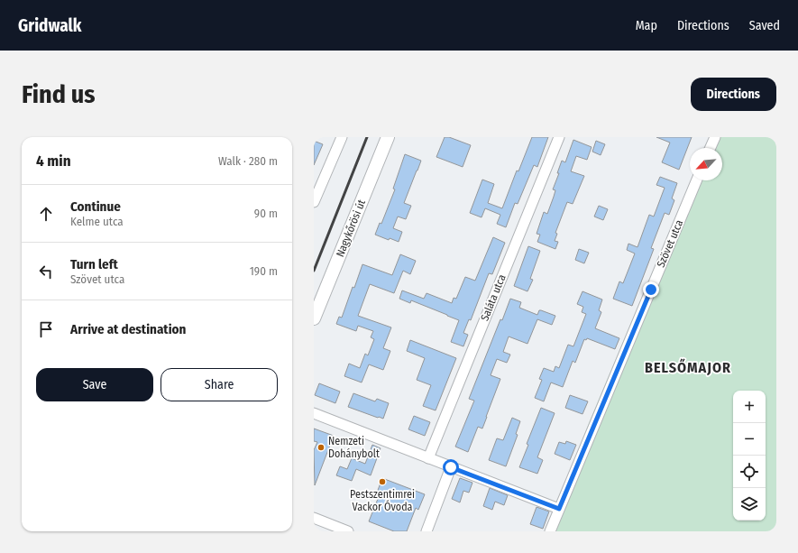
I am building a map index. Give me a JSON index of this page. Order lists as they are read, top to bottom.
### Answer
{
  "streets": {
    "main road": ["Nagykőrösi út"],
    "street": ["Szövet utca", "Saláta utca"]
  },
  "districts": ["BELSŐMAJOR"],
  "places": ["Nemzeti Dohánybolt", "Pestszentimrei Vackor Óvoda"],
  "north": "bottom left",
  "page": {
    "header": "Gridwalk",
    "nav": ["Map", "Directions", "Saved"],
    "buttons": [
      "Directions",
      ["Save", "Share"]
    ],
    "title": "Find us",
    "heading": ["4 min", "Walk · 280 m"],
    "list": [
      ["Continue", "Kelme utca", "90 m"],
      ["Turn left", "Szövet utca", "190 m"],
      "Arrive at destination"
    ],
    "map_buttons": ["+", "−"]
  }
}
